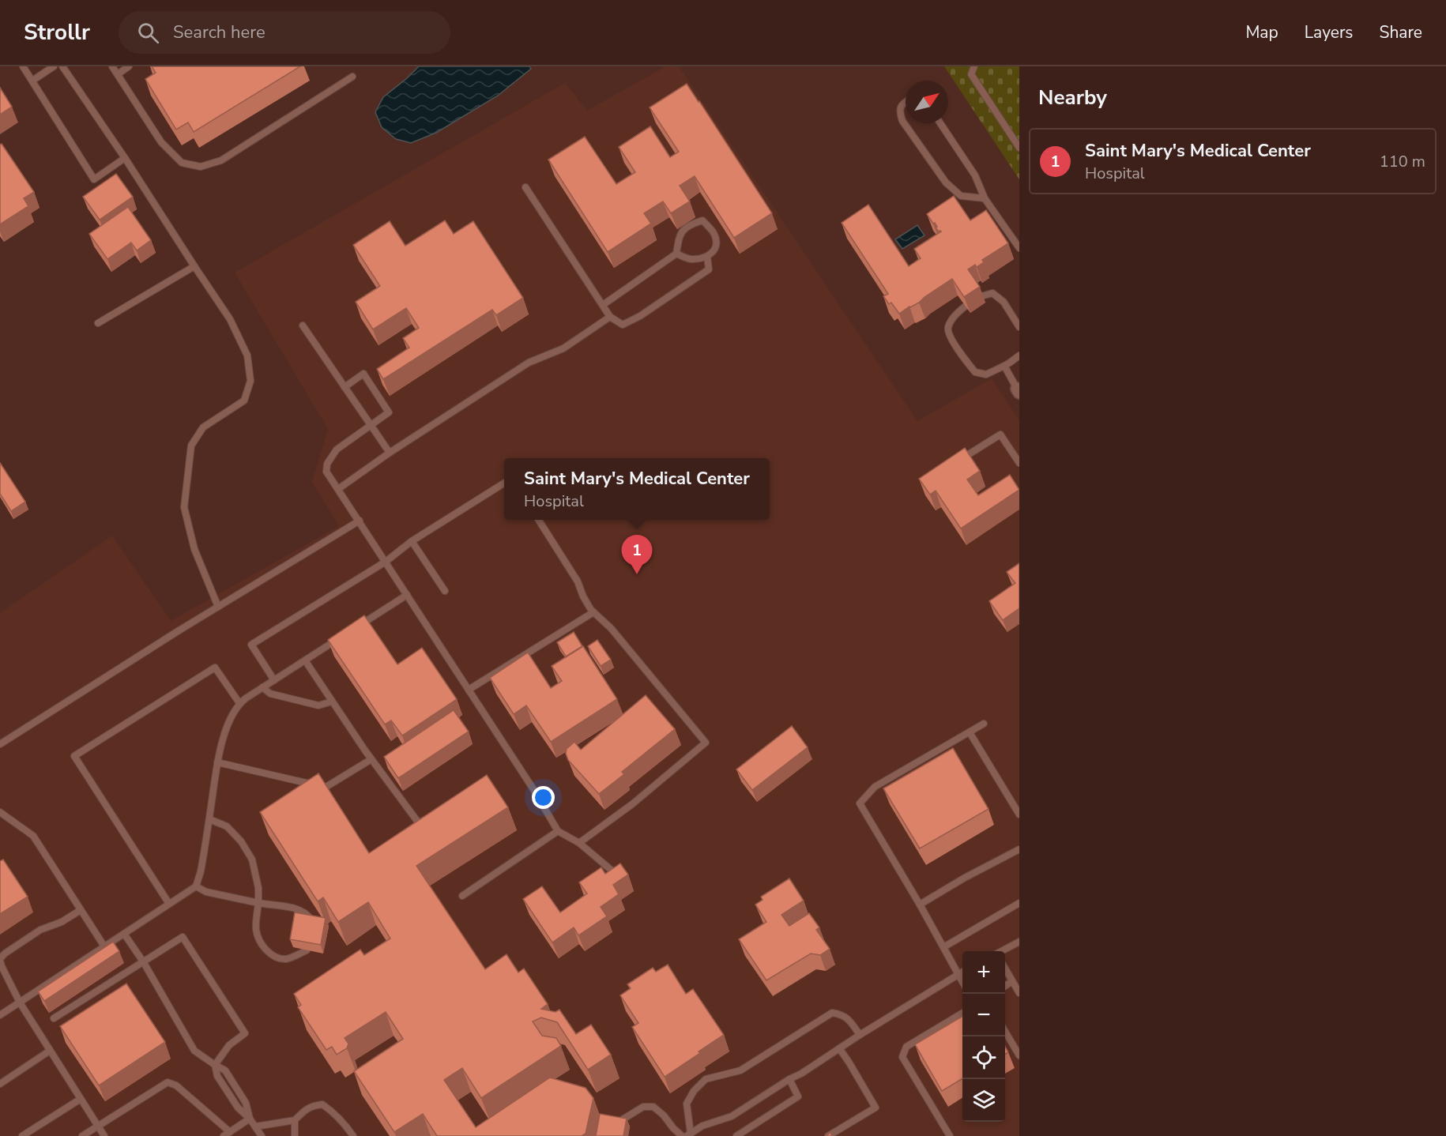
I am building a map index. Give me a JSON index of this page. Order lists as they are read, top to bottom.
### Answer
{
  "north": "top right",
  "page": {
    "header": "Strollr",
    "search": "Search here",
    "nav": ["Map", "Layers", "Share"],
    "heading": "Nearby",
    "list": [
      {
        "mark": "1",
        "name": "Saint Mary's Medical Center",
        "note": "Hospital",
        "value": "110 m"
      }
    ],
    "popup": ["Saint Mary's Medical Center", "Hospital"],
    "pins": "1",
    "map_buttons": ["+", "−"]
  }
}
